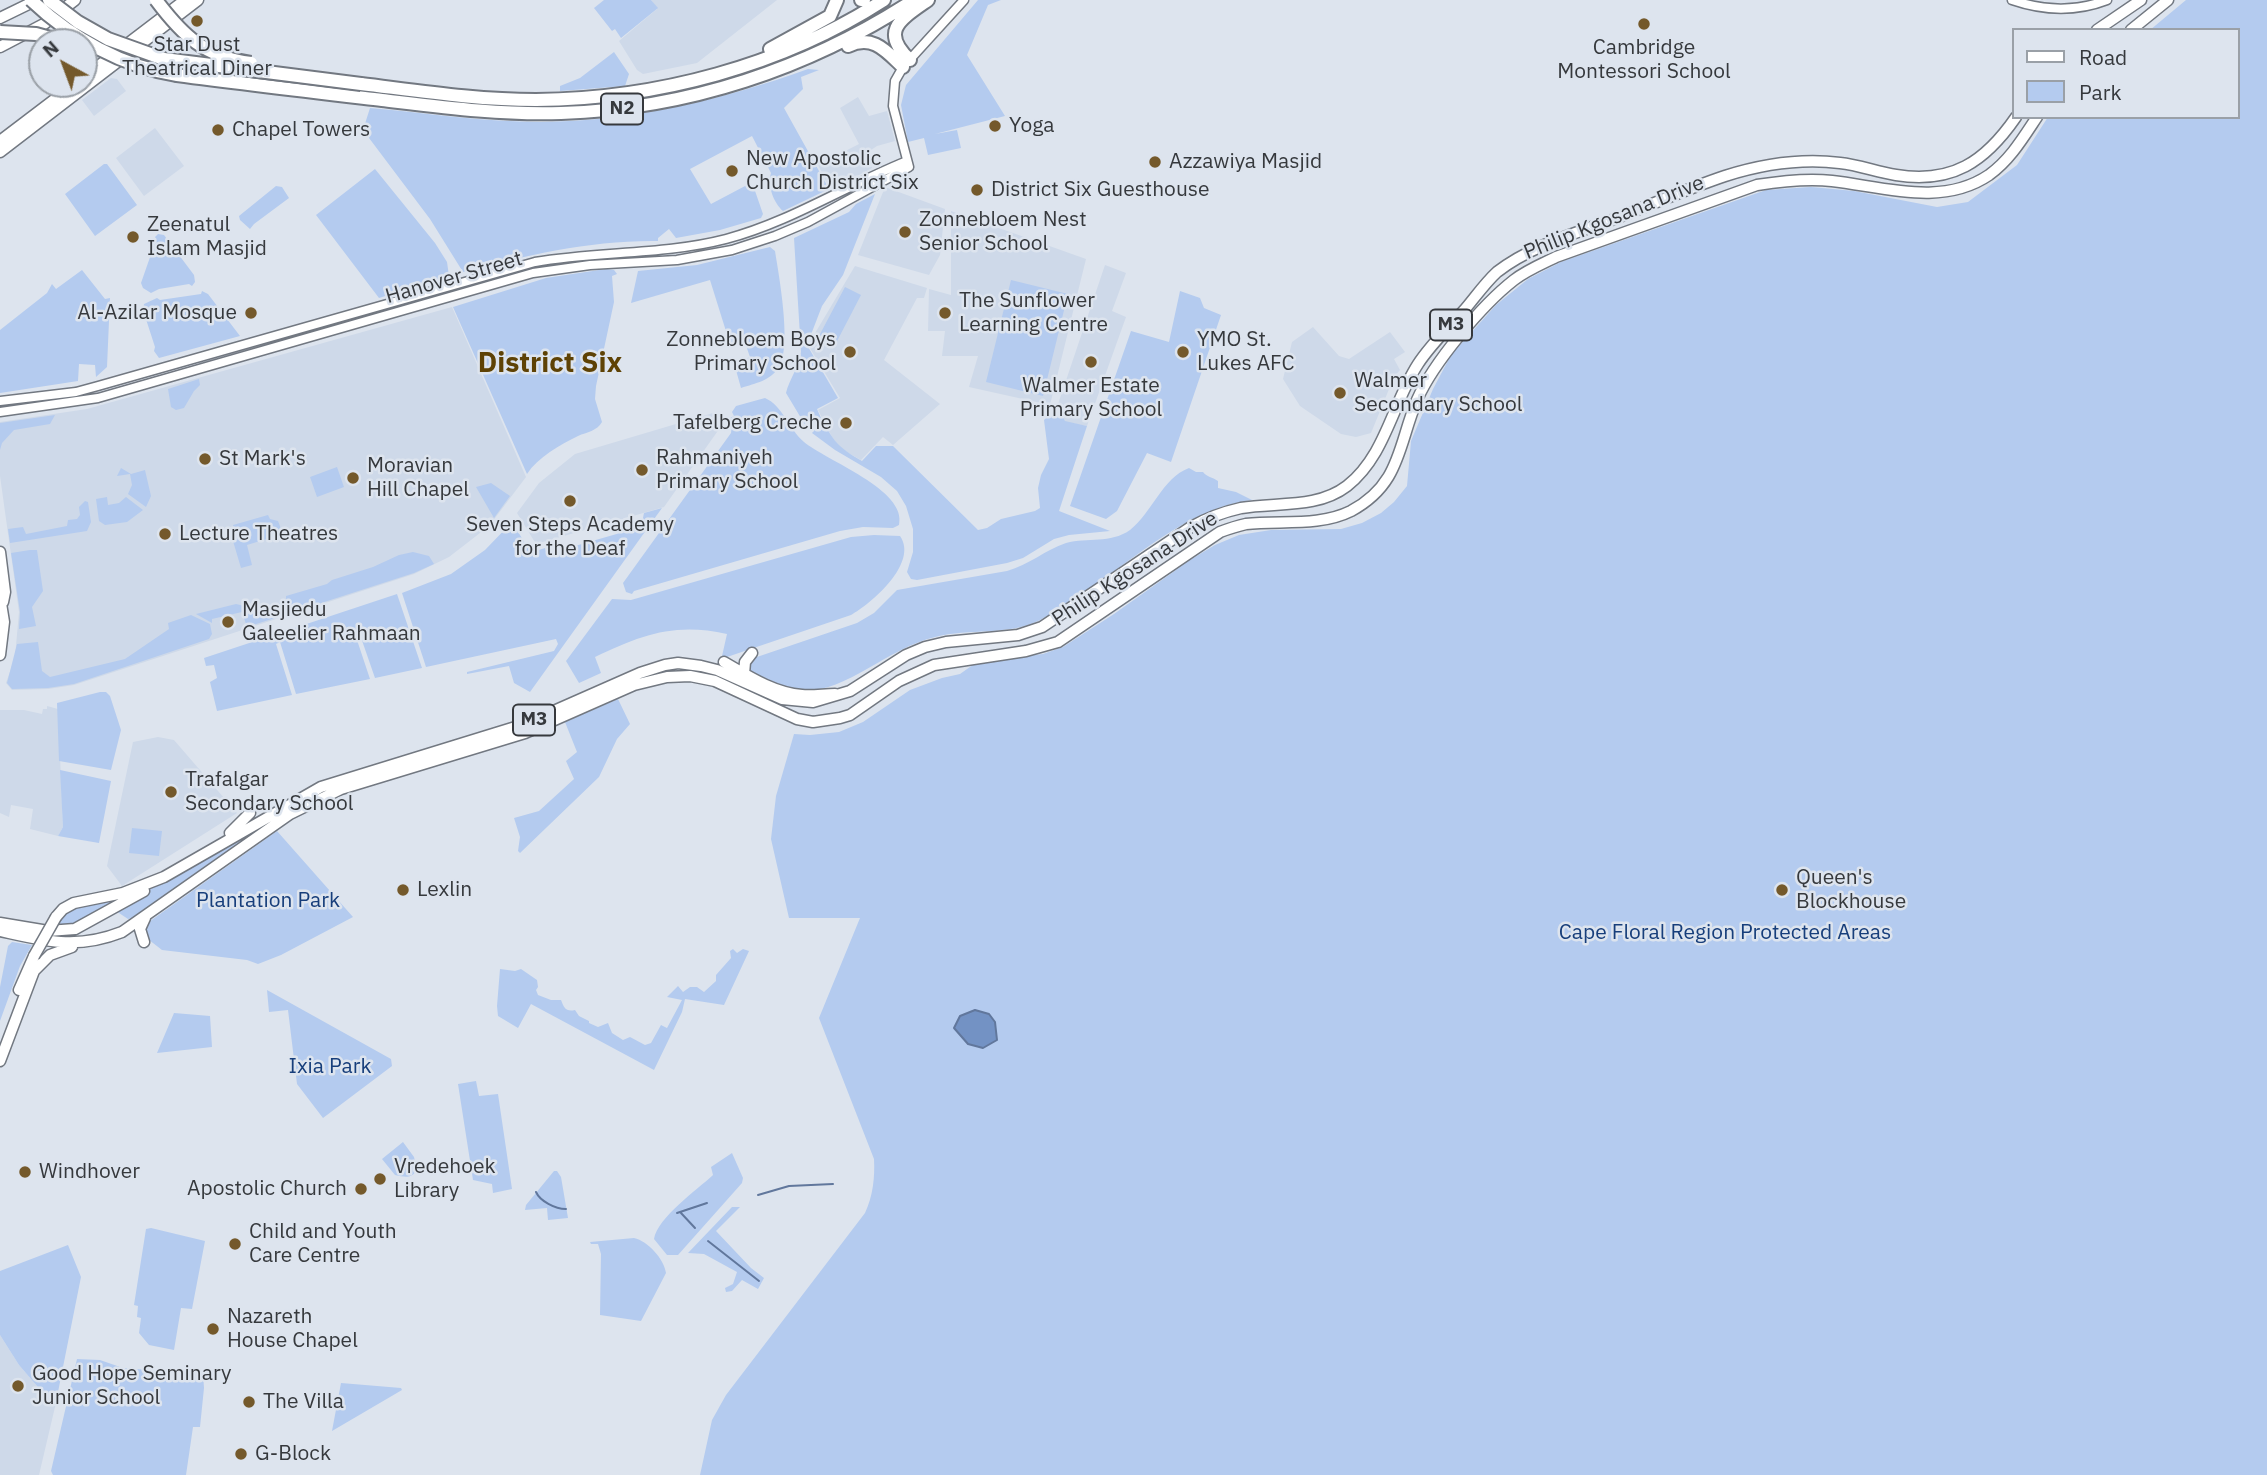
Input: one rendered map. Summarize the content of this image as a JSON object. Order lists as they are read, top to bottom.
{
  "streets": {
    "highway": ["N2"],
    "main road": ["Philip Kgosana Drive", "M3"],
    "street": ["Hanover Street"]
  },
  "crossings": [
    ["Philip Kgosana Drive", "M3"]
  ],
  "districts": ["District Six"],
  "parks": ["Plantation Park", "Cape Floral Region Protected Areas", "Ixia Park"],
  "places": [
    "Star Dust Theatrical Diner",
    "Cambridge Montessori School",
    "Yoga",
    "Chapel Towers",
    "Azzawiya Masjid",
    "New Apostolic Church District Six",
    "District Six Guesthouse",
    "Zonnebloem Nest Senior School",
    "Zeenatul Islam Masjid",
    "Al-Azilar Mosque",
    "The Sunflower Learning Centre",
    "Zonnebloem Boys Primary School",
    "YMO St. Lukes AFC",
    "Walmer Estate Primary School",
    "Walmer Secondary School",
    "Tafelberg Creche",
    "St Mark's",
    "Rahmaniyeh Primary School",
    "Moravian Hill Chapel",
    "Seven Steps Academy for the Deaf",
    "Lecture Theatres",
    "Masjiedu Galeelier Rahmaan",
    "Trafalgar Secondary School",
    "Lexlin",
    "Queen's Blockhouse",
    "Windhover",
    "Vredehoek Library",
    "Apostolic Church",
    "Child and Youth Care Centre",
    "Nazareth House Chapel",
    "Good Hope Seminary Junior School",
    "The Villa",
    "G-Block"
  ],
  "legend": ["Road", "Park"],
  "north": "top left"
}
